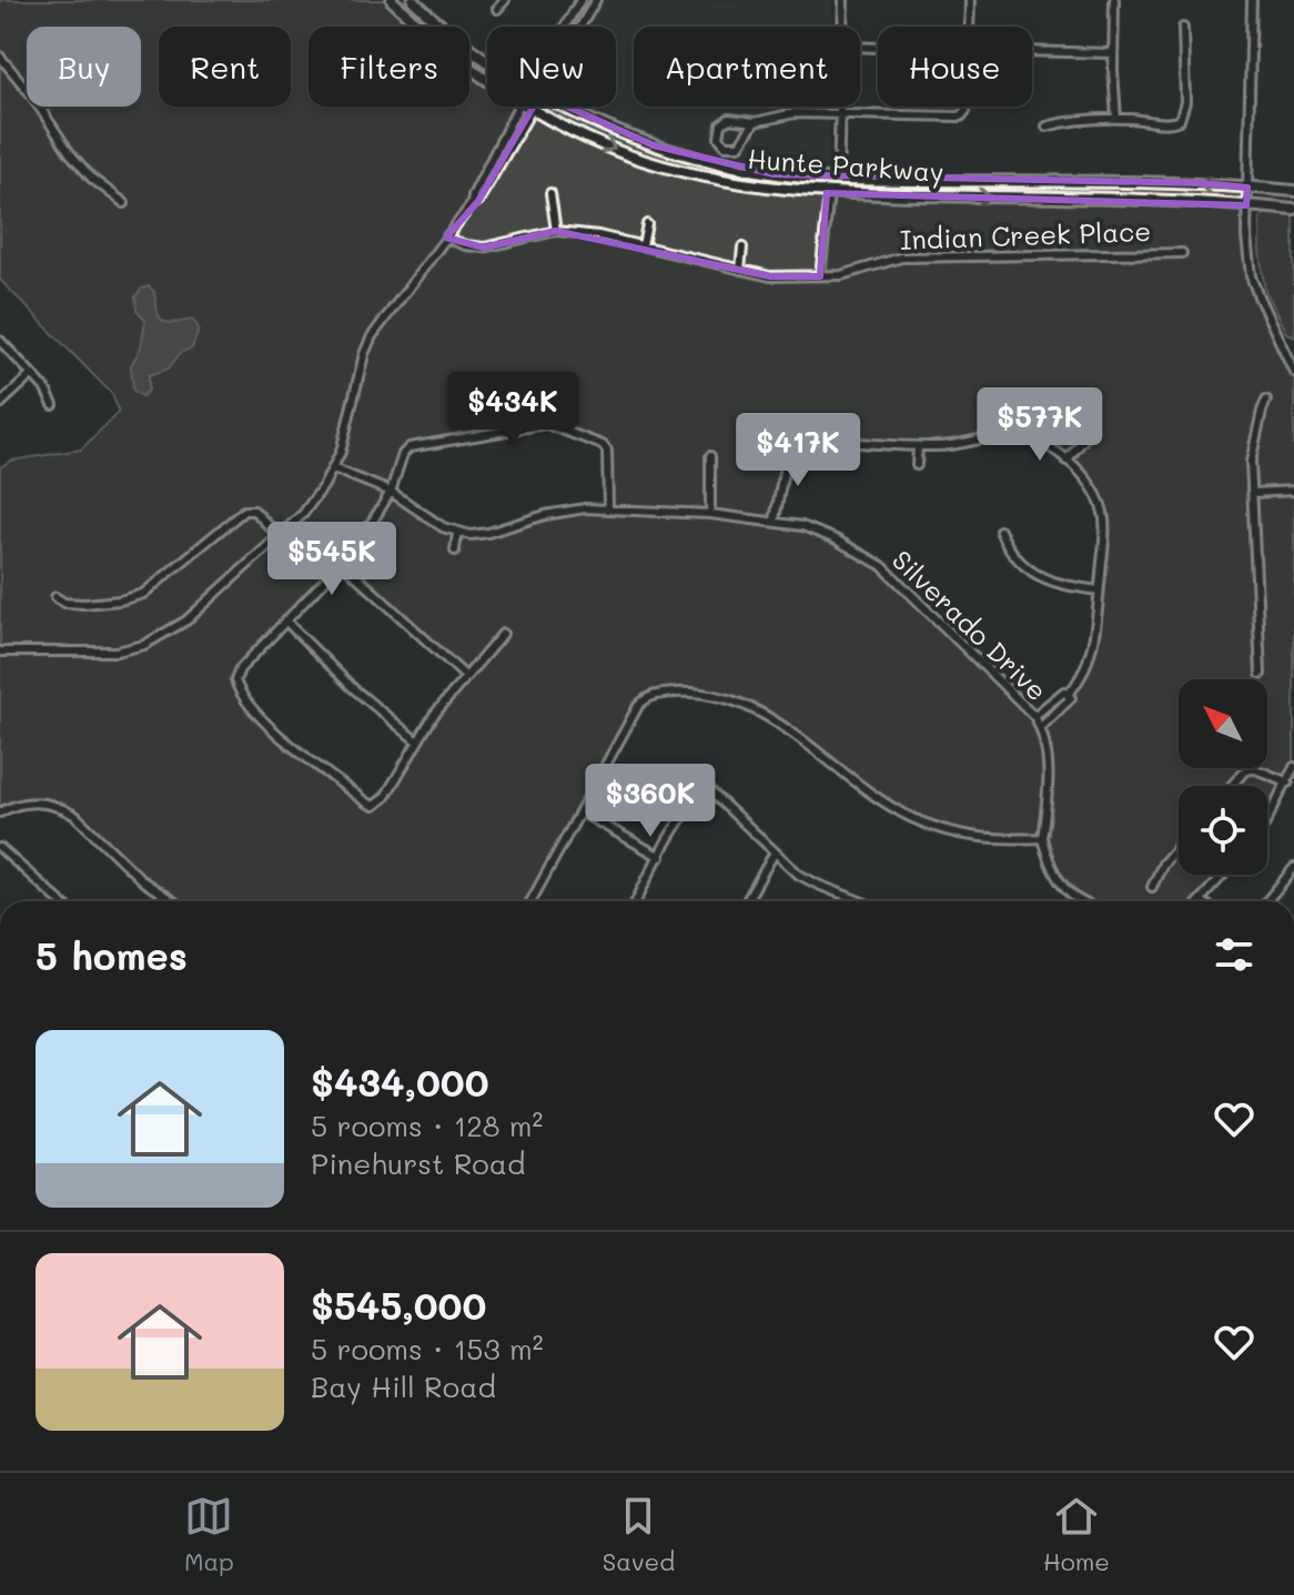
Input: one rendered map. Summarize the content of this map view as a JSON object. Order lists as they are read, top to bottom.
{
  "streets": {
    "main road": ["Hunte Parkway"],
    "street": ["Indian Creek Place", "Silverado Drive"]
  },
  "north": "top left",
  "page": {
    "chip": [
      "Buy",
      "Rent",
      "Filters",
      "New",
      "Apartment",
      "House"
    ],
    "price": [
      "$434K",
      "$577K",
      "$417K",
      "$545K",
      "$360K"
    ],
    "heading": "5 homes",
    "list": [
      {
        "name": "$434,000",
        "note": "5 rooms · 128 m² · Pinehurst Road"
      },
      {
        "name": "$545,000",
        "note": "5 rooms · 153 m² · Bay Hill Road"
      }
    ],
    "tabs": ["Map", "Saved", "Home"]
  }
}
